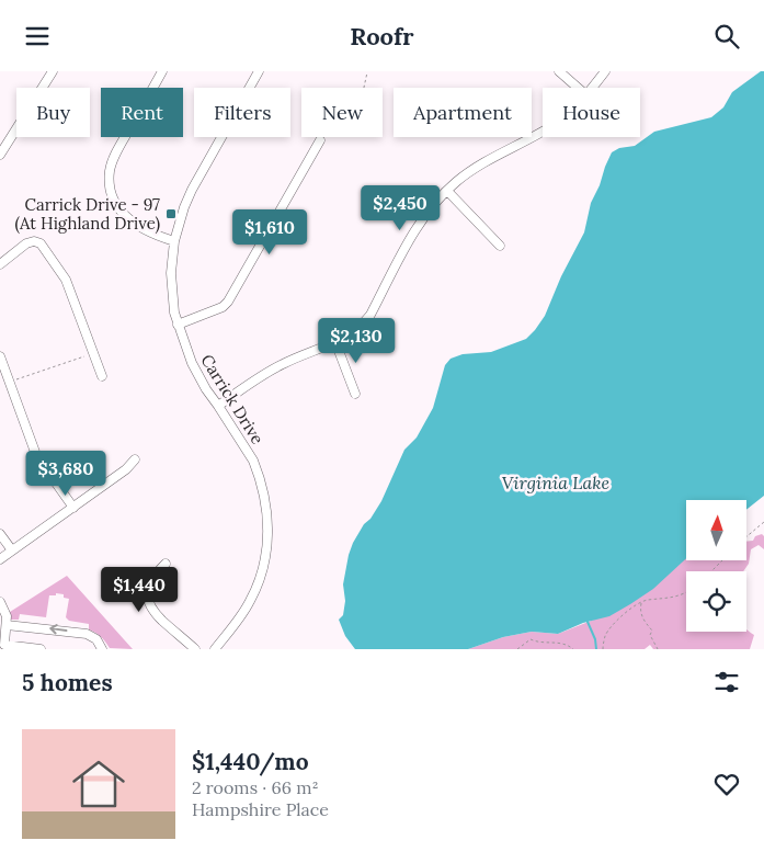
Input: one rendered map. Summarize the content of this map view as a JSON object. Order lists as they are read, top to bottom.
{
  "streets": {
    "street": ["Carrick Drive"]
  },
  "water": ["Virginia Lake"],
  "places": {
    "transit": ["Carrick Drive - 97 (At Highland Drive)"]
  },
  "north": "top",
  "page": {
    "header": "Roofr",
    "chip": [
      "Buy",
      "Rent",
      "Filters",
      "New",
      "Apartment",
      "House"
    ],
    "price": [
      "$2,450",
      "$1,610",
      "$2,130",
      "$3,680",
      "$1,440"
    ],
    "heading": "5 homes",
    "list": [
      {
        "name": "$1,440/mo",
        "note": "2 rooms · 66 m² · Hampshire Place"
      }
    ]
  }
}
